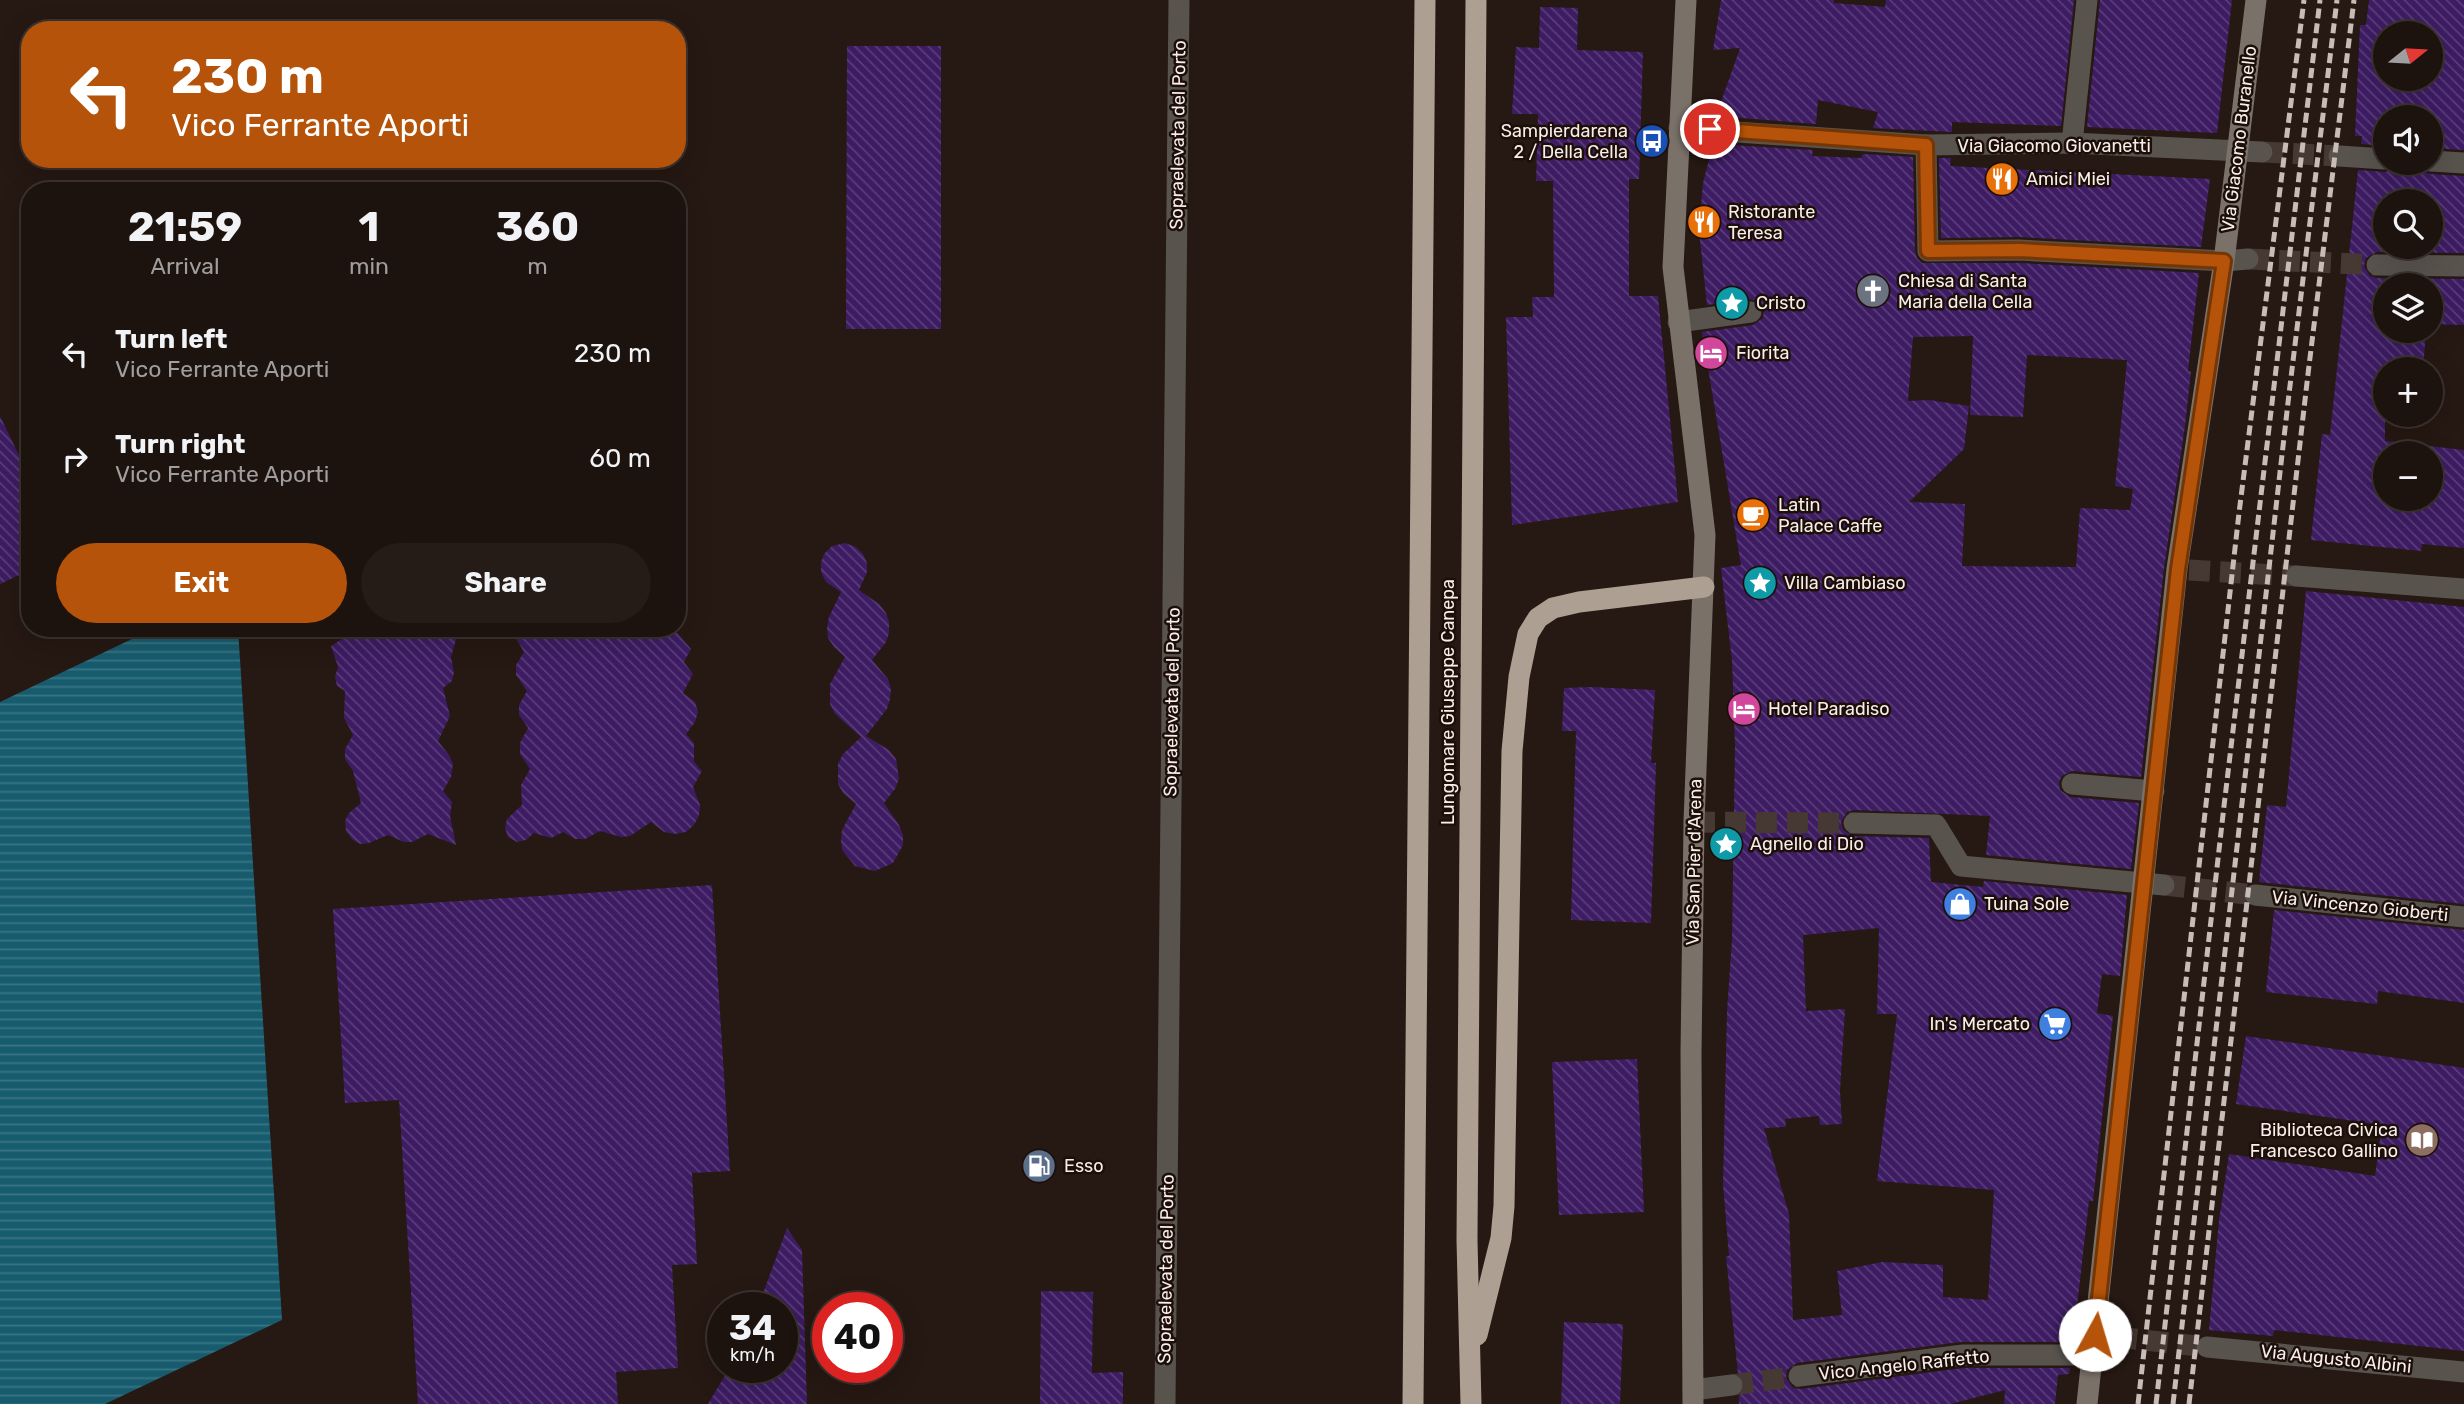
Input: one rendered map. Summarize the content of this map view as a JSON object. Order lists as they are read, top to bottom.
{
  "streets": {
    "highway": ["Lungomare Giuseppe Canepa"],
    "street": [
      "Sopraelevata del Porto",
      "Via Giacomo Buranello",
      "Via Giacomo Giovanetti",
      "Via San Pier d'Arena",
      "Via Vincenzo Gioberti",
      "Via Augusto Albini",
      "Vico Angelo Raffetto"
    ]
  },
  "crossings": [
    ["Via Giacomo Buranello", "Via Giacomo Giovanetti"],
    ["Via Giacomo Buranello", "Vico Angelo Raffetto"],
    ["Via Giacomo Giovanetti", "Via San Pier d'Arena"]
  ],
  "places": {
    "bus stop": ["Sampierdarena 2 / Della Cella"],
    "restaurant": ["Amici Miei", "Ristorante Teresa"],
    "church": ["Chiesa di Santa Maria della Cella"],
    "place": ["Cristo", "Villa Cambiaso", "Agnello di Dio"],
    "hotel": ["Fiorita", "Hotel Paradiso"],
    "cafe": ["Latin Palace Caffe"],
    "shop": ["Tuina Sole"],
    "supermarket": ["In's Mercato"],
    "library": ["Biblioteca Civica Francesco Gallino"],
    "fuel station": ["Esso"]
  },
  "north": "right",
  "page": {
    "map_buttons": ["+", "−"],
    "turn": ["230 m", "Vico Ferrante Aporti"],
    "eta": [
      "21:59",
      "Arrival",
      "1",
      "min",
      "360",
      "m"
    ],
    "list": [
      {
        "name": "Turn left",
        "note": "Vico Ferrante Aporti",
        "value": "230 m"
      },
      {
        "name": "Turn right",
        "note": "Vico Ferrante Aporti",
        "value": "60 m"
      }
    ],
    "buttons": ["Exit", "Share"],
    "speed": "34 km/h",
    "limit": "40"
  }
}
